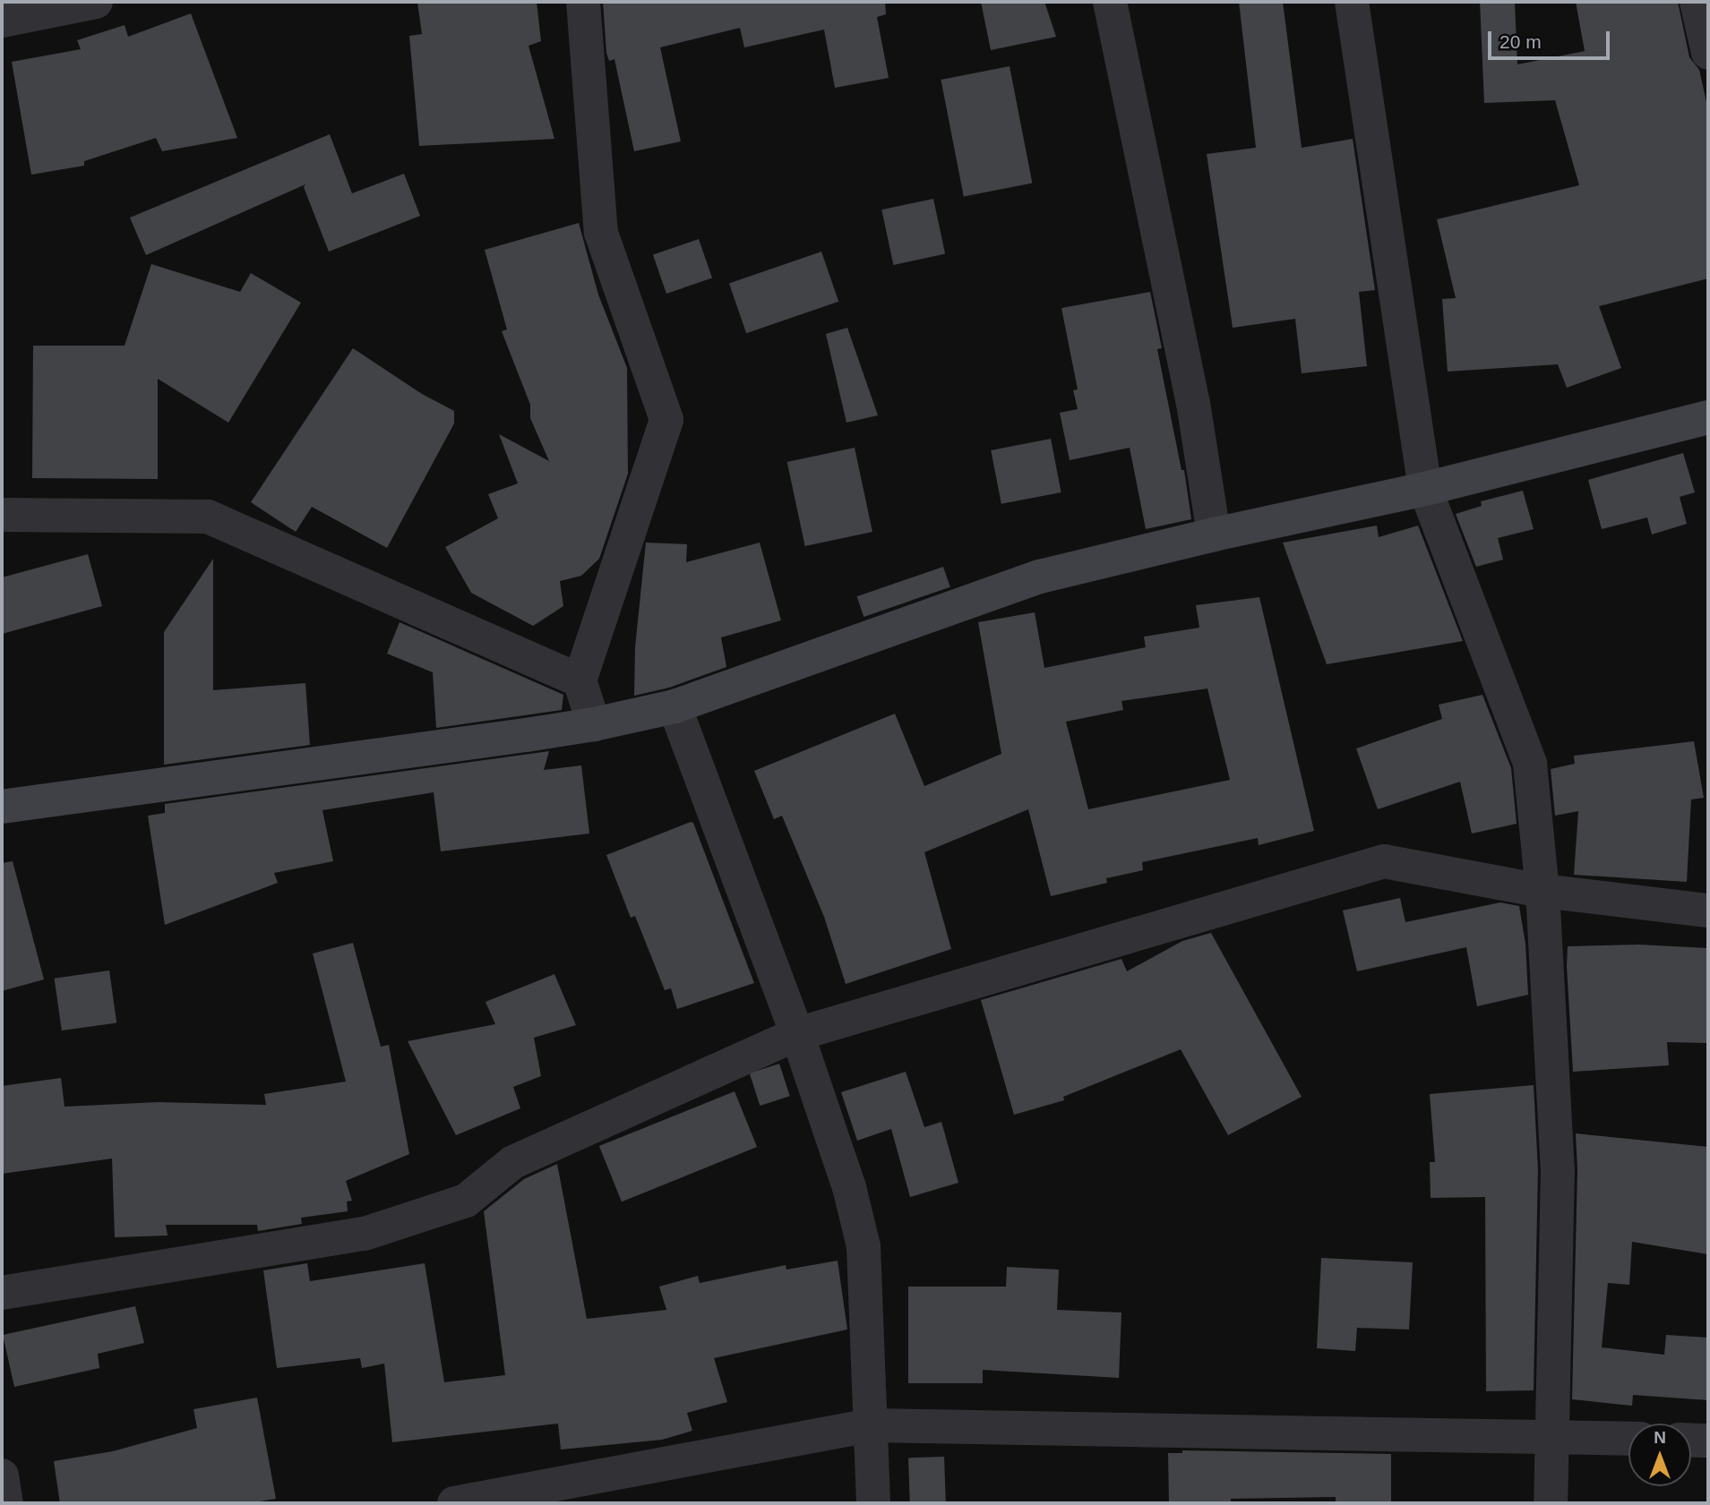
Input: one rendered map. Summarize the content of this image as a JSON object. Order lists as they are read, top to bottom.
{
  "scale_bar": "20 m",
  "north": "top"
}
